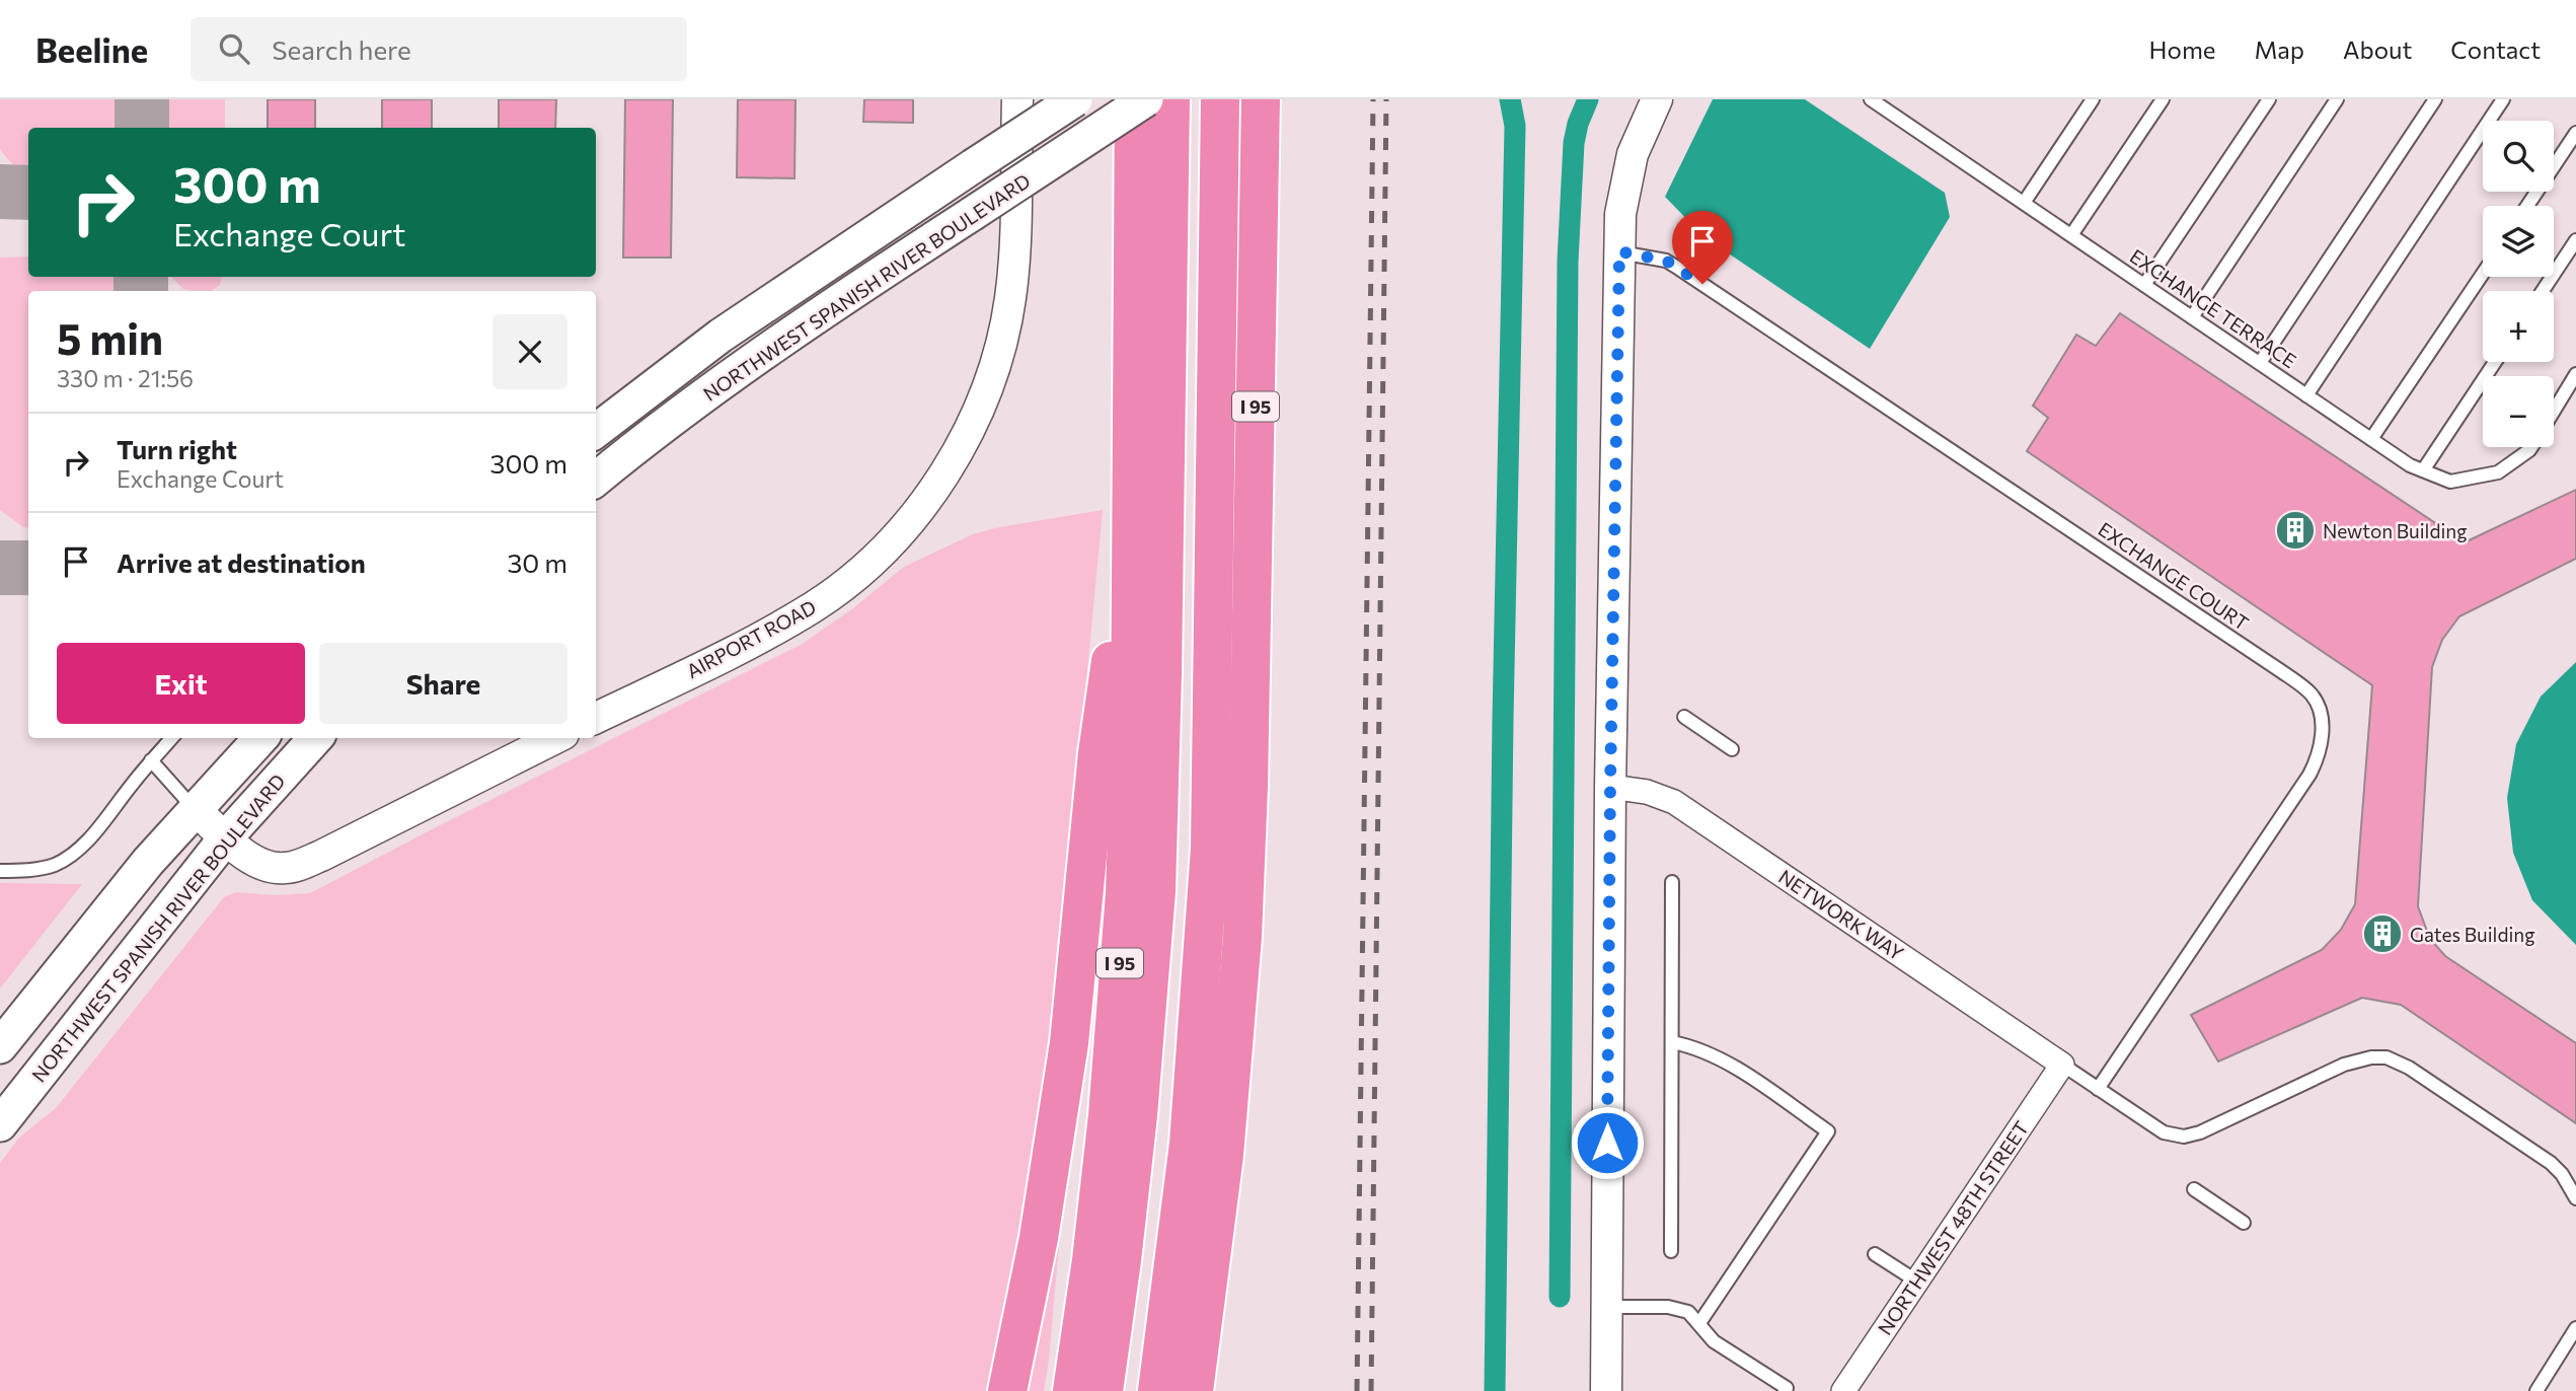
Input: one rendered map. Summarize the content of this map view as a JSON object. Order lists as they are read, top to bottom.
{
  "streets": {
    "highway": ["I 95"],
    "main road": ["NORTHWEST SPANISH RIVER BOULEVARD"],
    "street": ["AIRPORT ROAD", "NETWORK WAY", "NORTHWEST 48TH STREET"],
    "lane": ["EXCHANGE TERRACE", "EXCHANGE COURT"]
  },
  "crossings": [
    ["NETWORK WAY", "NORTHWEST 48TH STREET"]
  ],
  "places": {
    "building": ["Newton Building", "Gates Building"]
  },
  "page": {
    "header": "Beeline",
    "search": "Search here",
    "nav": [
      "Home",
      "Map",
      "About",
      "Contact"
    ],
    "map_buttons": ["+", "−"],
    "turn": ["300 m", "Exchange Court"],
    "heading": ["5 min", "330 m · 21:56"],
    "list": [
      {
        "name": "Turn right",
        "note": "Exchange Court",
        "value": "300 m"
      },
      {
        "name": "Arrive at destination",
        "value": "30 m"
      }
    ],
    "buttons": ["Exit", "Share"]
  }
}
